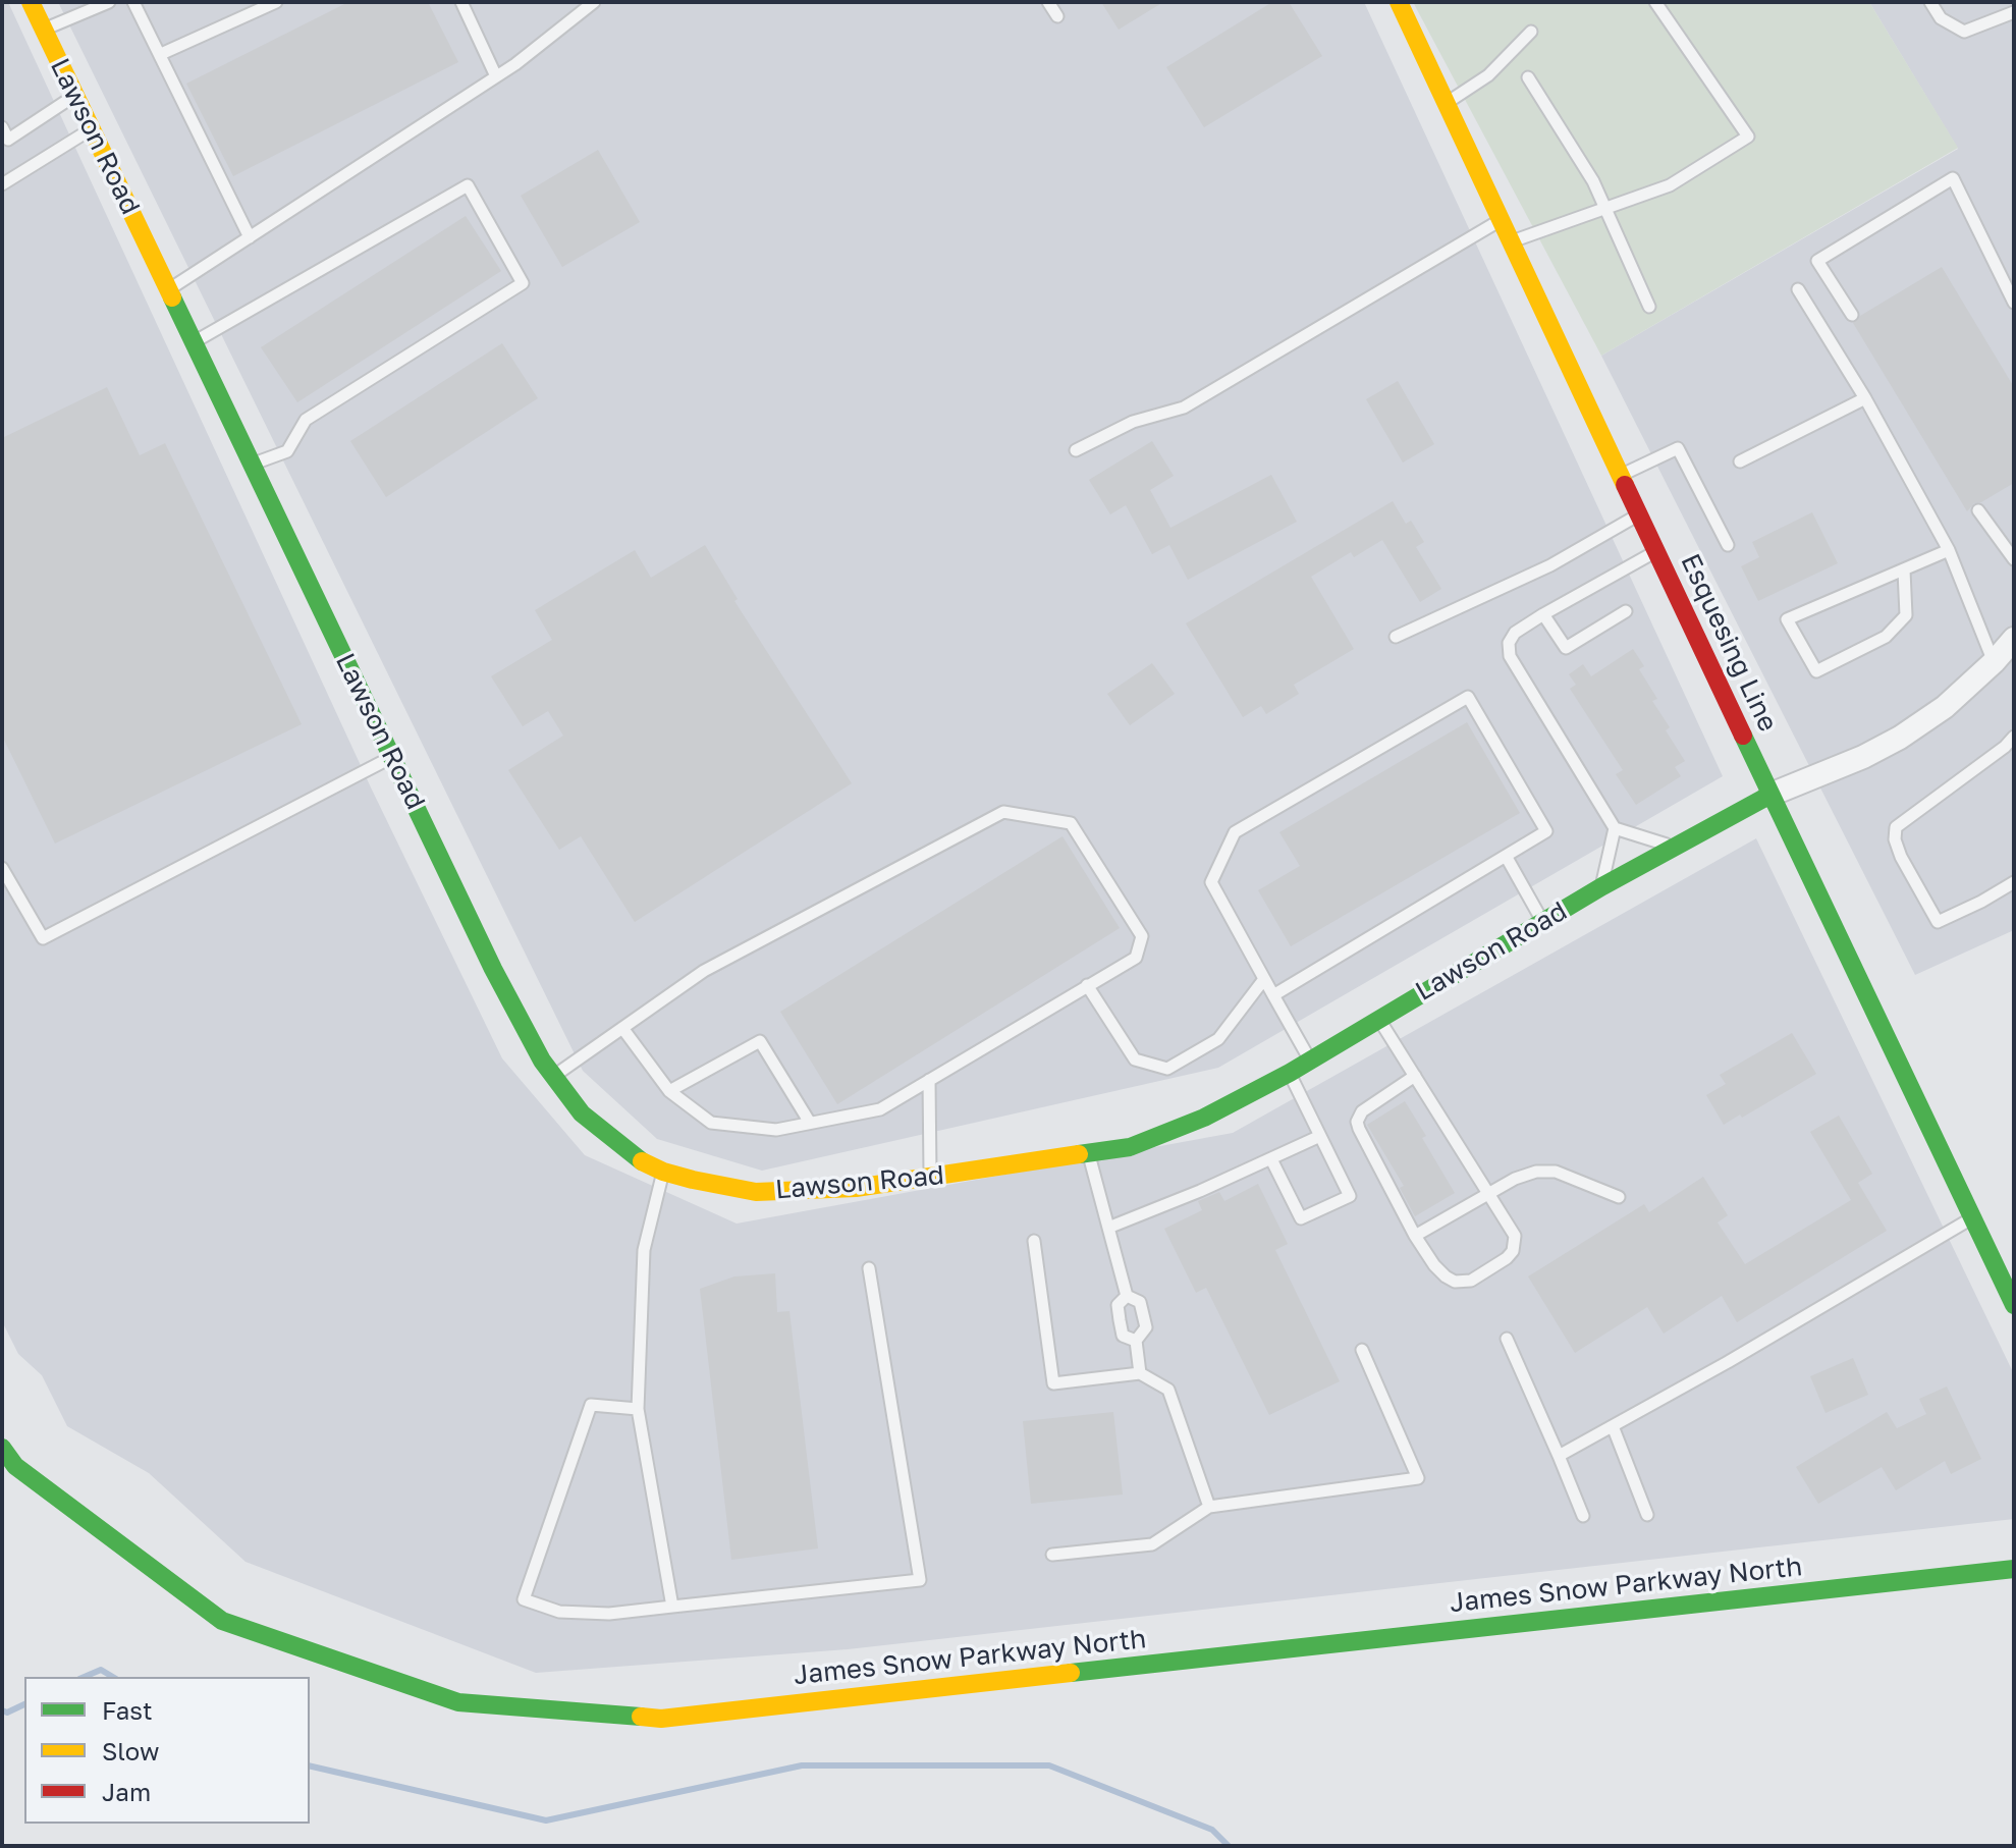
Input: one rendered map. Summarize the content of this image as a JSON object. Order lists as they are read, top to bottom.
{
  "streets": {
    "street": ["Lawson Road", "Esquesing Line", "James Snow Parkway North"]
  },
  "crossings": [
    ["Lawson Road", "Esquesing Line"]
  ],
  "legend": ["Fast", "Slow", "Jam"]
}
